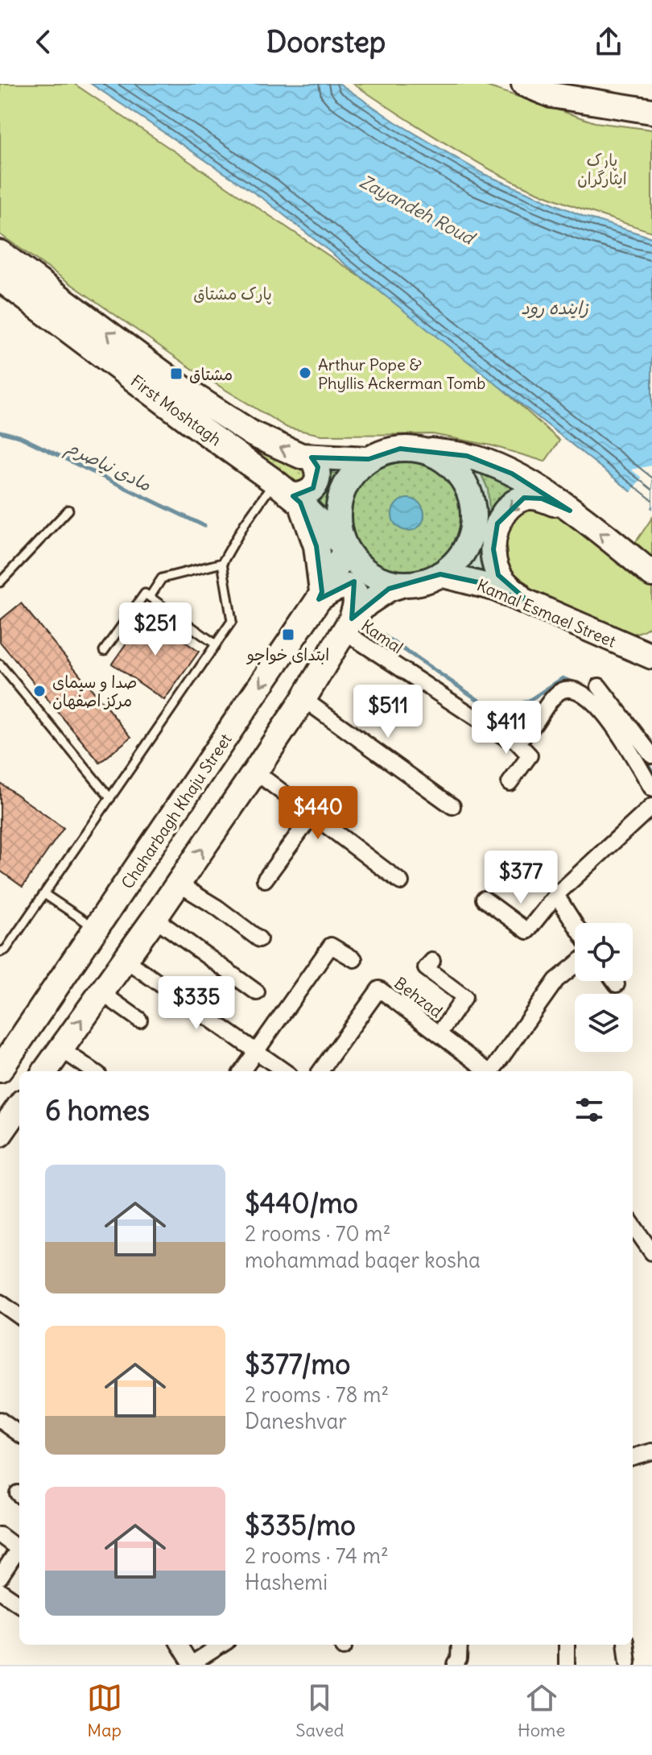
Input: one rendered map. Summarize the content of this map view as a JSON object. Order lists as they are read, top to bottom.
{
  "streets": {
    "main road": ["First Moshtagh", "Kamal Esmael Street", "Chaharbagh Khaju Street"],
    "street": ["Kamal", "Behzad"]
  },
  "crossings": [
    ["First Moshtagh", "Kamal Esmael Street"],
    ["First Moshtagh", "Chaharbagh Khaju Street"],
    ["Kamal Esmael Street", "Chaharbagh Khaju Street"]
  ],
  "water": ["Zayandeh Roud", "زاینده رود", "مادی نیاصرم"],
  "parks": ["پارک ایثارگران", "پارک مشتاق"],
  "places": {
    "other": ["Arthur Pope & Phyllis Ackerman Tomb", "صدا و سیمای مرکز اصفهان"],
    "transit": ["مشتاق", "ابتدای خواجو"]
  },
  "page": {
    "header": "Doorstep",
    "price": [
      "$251",
      "$511",
      "$411",
      "$440",
      "$377",
      "$335"
    ],
    "heading": "6 homes",
    "list": [
      {
        "name": "$440/mo",
        "note": "2 rooms · 70 m² · mohammad baqer kosha"
      },
      {
        "name": "$377/mo",
        "note": "2 rooms · 78 m² · Daneshvar"
      },
      {
        "name": "$335/mo",
        "note": "2 rooms · 74 m² · Hashemi"
      }
    ],
    "tabs": ["Map", "Saved", "Home"]
  }
}
